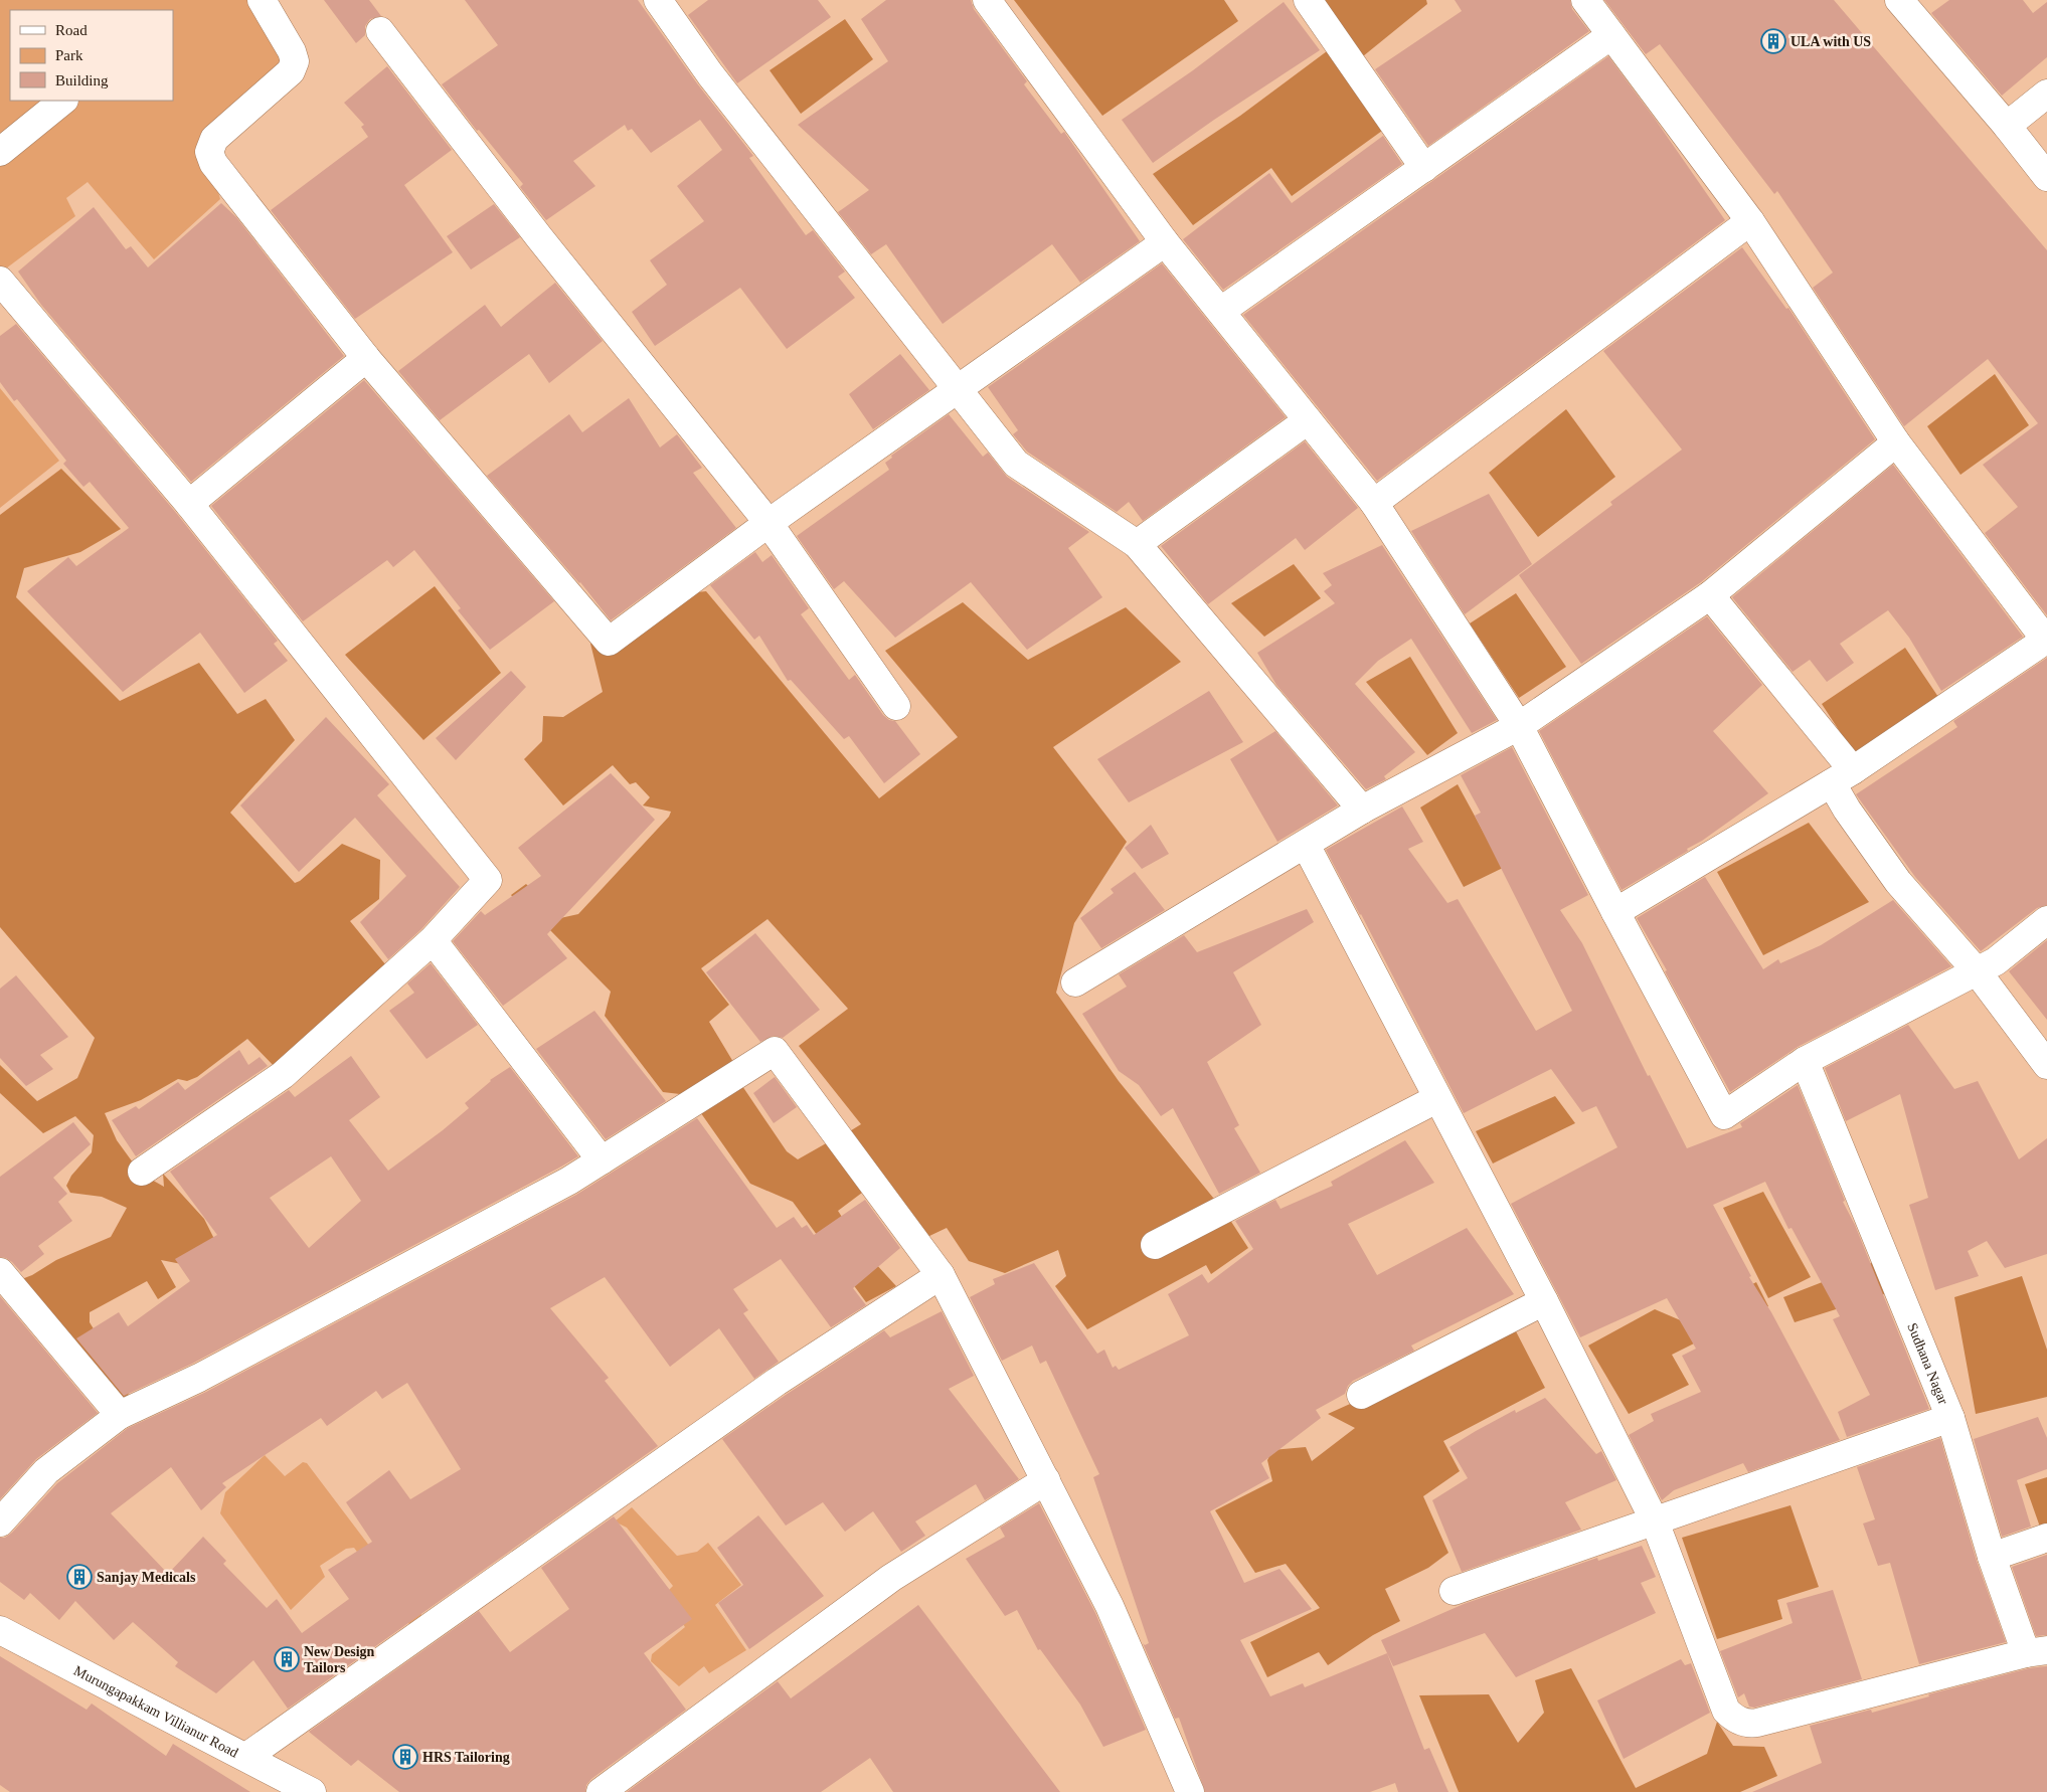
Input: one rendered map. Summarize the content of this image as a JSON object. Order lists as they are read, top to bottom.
{
  "streets": {
    "street": ["Sudhana Nagar", "Murungapakkam Villianur Road"]
  },
  "places": {
    "building": [
      "ULA with US",
      "Sanjay Medicals",
      "New Design Tailors",
      "HRS Tailoring"
    ]
  },
  "legend": ["Road", "Park", "Building"]
}
